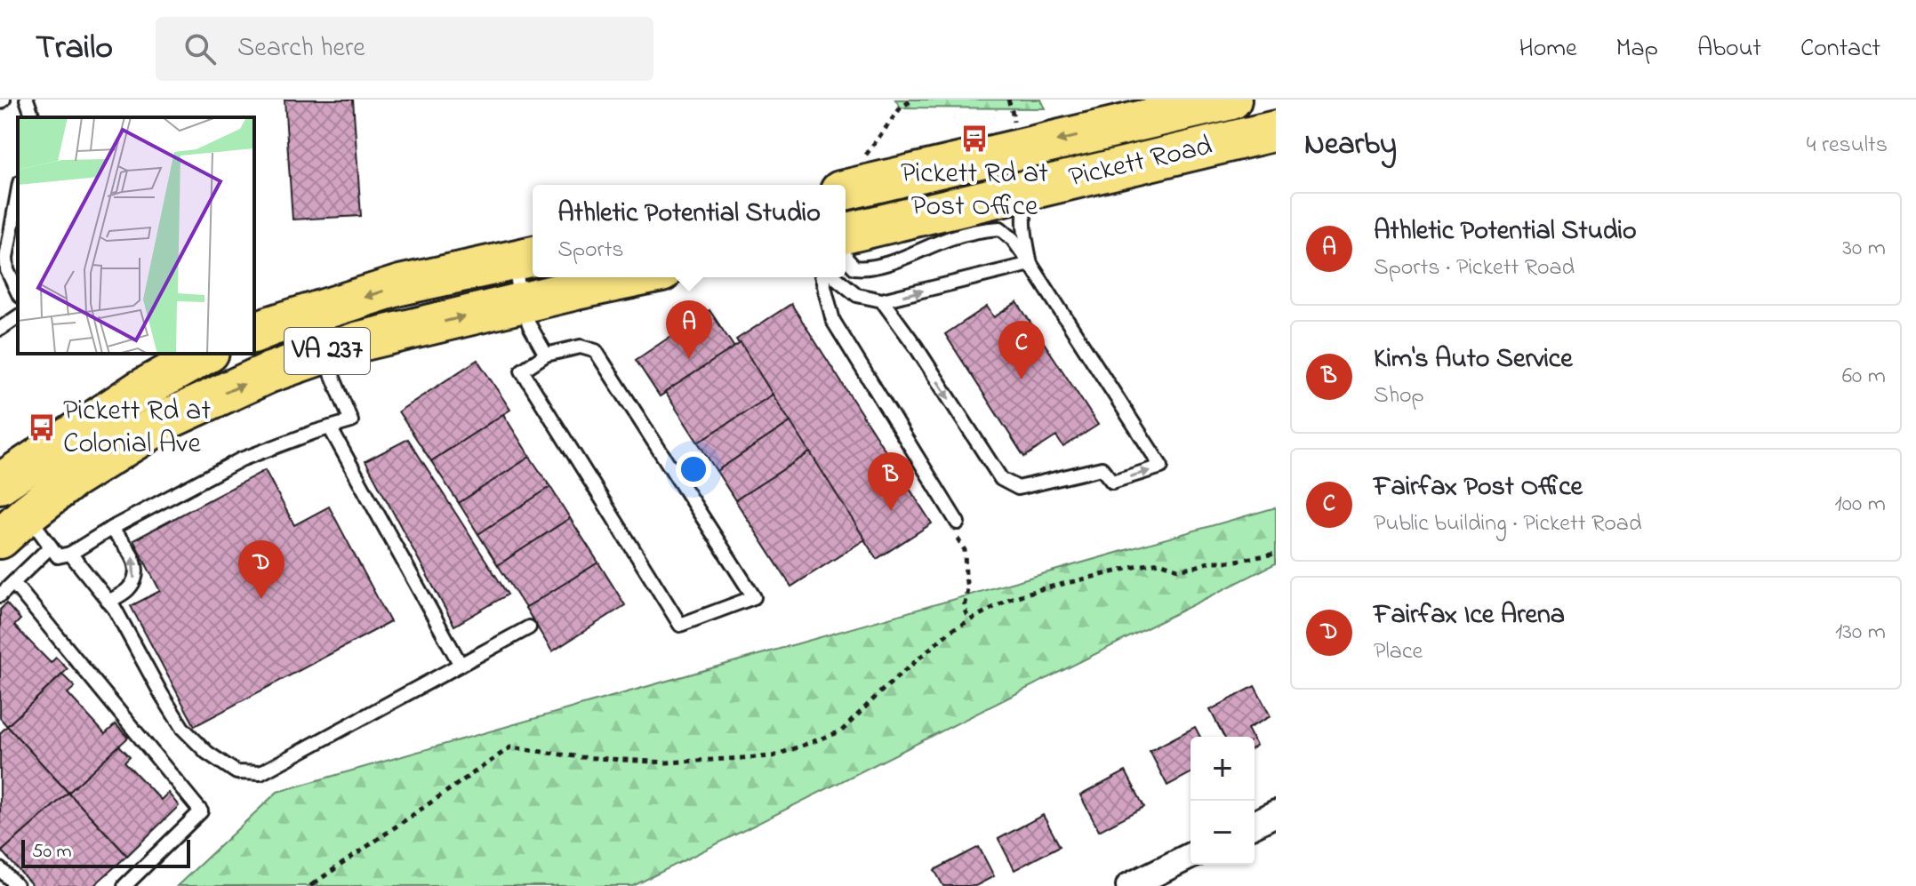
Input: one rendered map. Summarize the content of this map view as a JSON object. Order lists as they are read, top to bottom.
{
  "streets": {
    "main road": ["Pickett Road", "VA 237"]
  },
  "places": {
    "bus stop": ["Pickett Rd at Post Office", "Pickett Rd at Colonial Ave"]
  },
  "scale_bar": "50 m",
  "page": {
    "header": "Trailo",
    "search": "Search here",
    "nav": [
      "Home",
      "Map",
      "About",
      "Contact"
    ],
    "heading": ["Nearby", "4 results"],
    "popup": ["Athletic Potential Studio", "Sports"],
    "list": [
      {
        "mark": "A",
        "name": "Athletic Potential Studio",
        "note": "Sports · Pickett Road",
        "value": "30 m"
      },
      {
        "mark": "B",
        "name": "Kim's Auto Service",
        "note": "Shop",
        "value": "60 m"
      },
      {
        "mark": "C",
        "name": "Fairfax Post Office",
        "note": "Public building · Pickett Road",
        "value": "100 m"
      },
      {
        "mark": "D",
        "name": "Fairfax Ice Arena",
        "note": "Place",
        "value": "130 m"
      }
    ],
    "pins": [
      "A",
      "C",
      "B",
      "D"
    ],
    "map_buttons": ["+", "−"],
    "scale": "50 m"
  }
}
